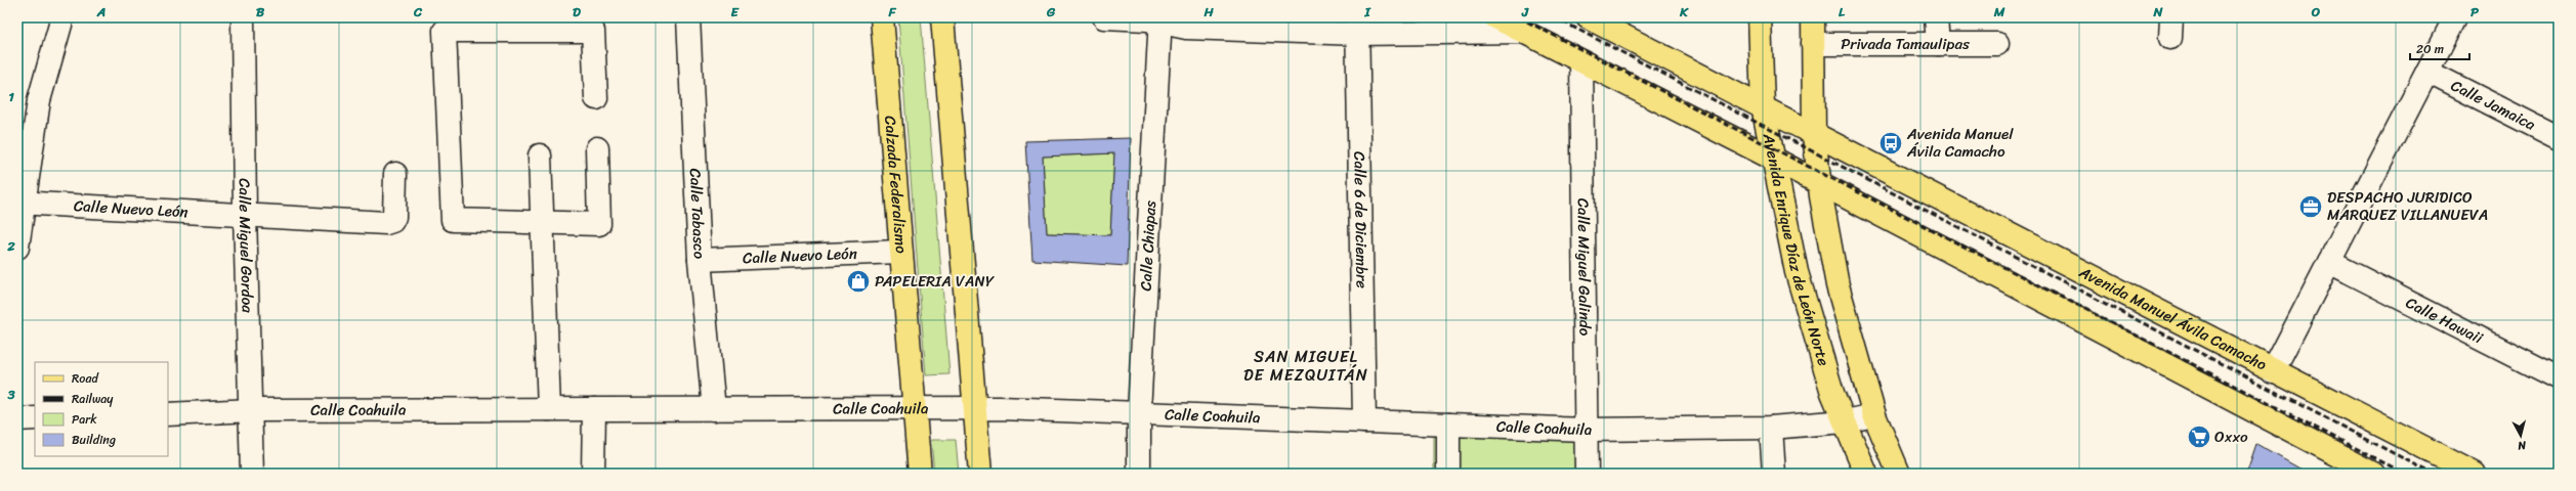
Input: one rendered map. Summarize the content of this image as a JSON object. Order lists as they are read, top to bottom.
{
  "streets": {
    "main road": ["Calzada Federalismo", "Avenida Enrique Díaz de León Norte", "Avenida Manuel Ávila Camacho"],
    "street": [
      "Privada Tamaulipas",
      "Calle Jamaica",
      "Calle Nuevo León",
      "Calle Tabasco",
      "Calle 6 de Diciembre",
      "Calle Miguel Gordoa",
      "Calle Chiapas",
      "Calle Miguel Galindo",
      "Calle Hawaii",
      "Calle Coahuila"
    ]
  },
  "crossings": [
    ["Privada Tamaulipas", "Avenida Enrique Díaz de León Norte"],
    ["Calzada Federalismo", "Calle Nuevo León"],
    ["Calzada Federalismo", "Calle Coahuila"],
    ["Calle Nuevo León", "Calle Tabasco"],
    ["Calle Nuevo León", "Calle Miguel Gordoa"],
    ["Calle Tabasco", "Calle Coahuila"],
    ["Calle 6 de Diciembre", "Calle Coahuila"],
    ["Calle Miguel Gordoa", "Calle Coahuila"],
    ["Calle Chiapas", "Calle Coahuila"],
    ["Avenida Enrique Díaz de León Norte", "Avenida Manuel Ávila Camacho"],
    ["Avenida Enrique Díaz de León Norte", "Calle Coahuila"],
    ["Calle Miguel Galindo", "Calle Coahuila"]
  ],
  "districts": ["SAN MIGUEL DE MEZQUITÁN"],
  "places": {
    "bus stop": ["Avenida Manuel Ávila Camacho"],
    "office": ["DESPACHO JURIDICO MARQUEZ VILLANUEVA"],
    "shop": ["PAPELERIA VANY"],
    "supermarket": ["Oxxo"]
  },
  "legend": [
    "Road",
    "Railway",
    "Park",
    "Building"
  ],
  "scale_bar": "20 m",
  "north": "bottom",
  "grid": {
    "columns": [
      "A",
      "B",
      "C",
      "D",
      "E",
      "F",
      "G",
      "H",
      "I",
      "J",
      "K",
      "L",
      "M",
      "N",
      "O",
      "P"
    ],
    "rows": ["1", "2", "3"]
  }
}
